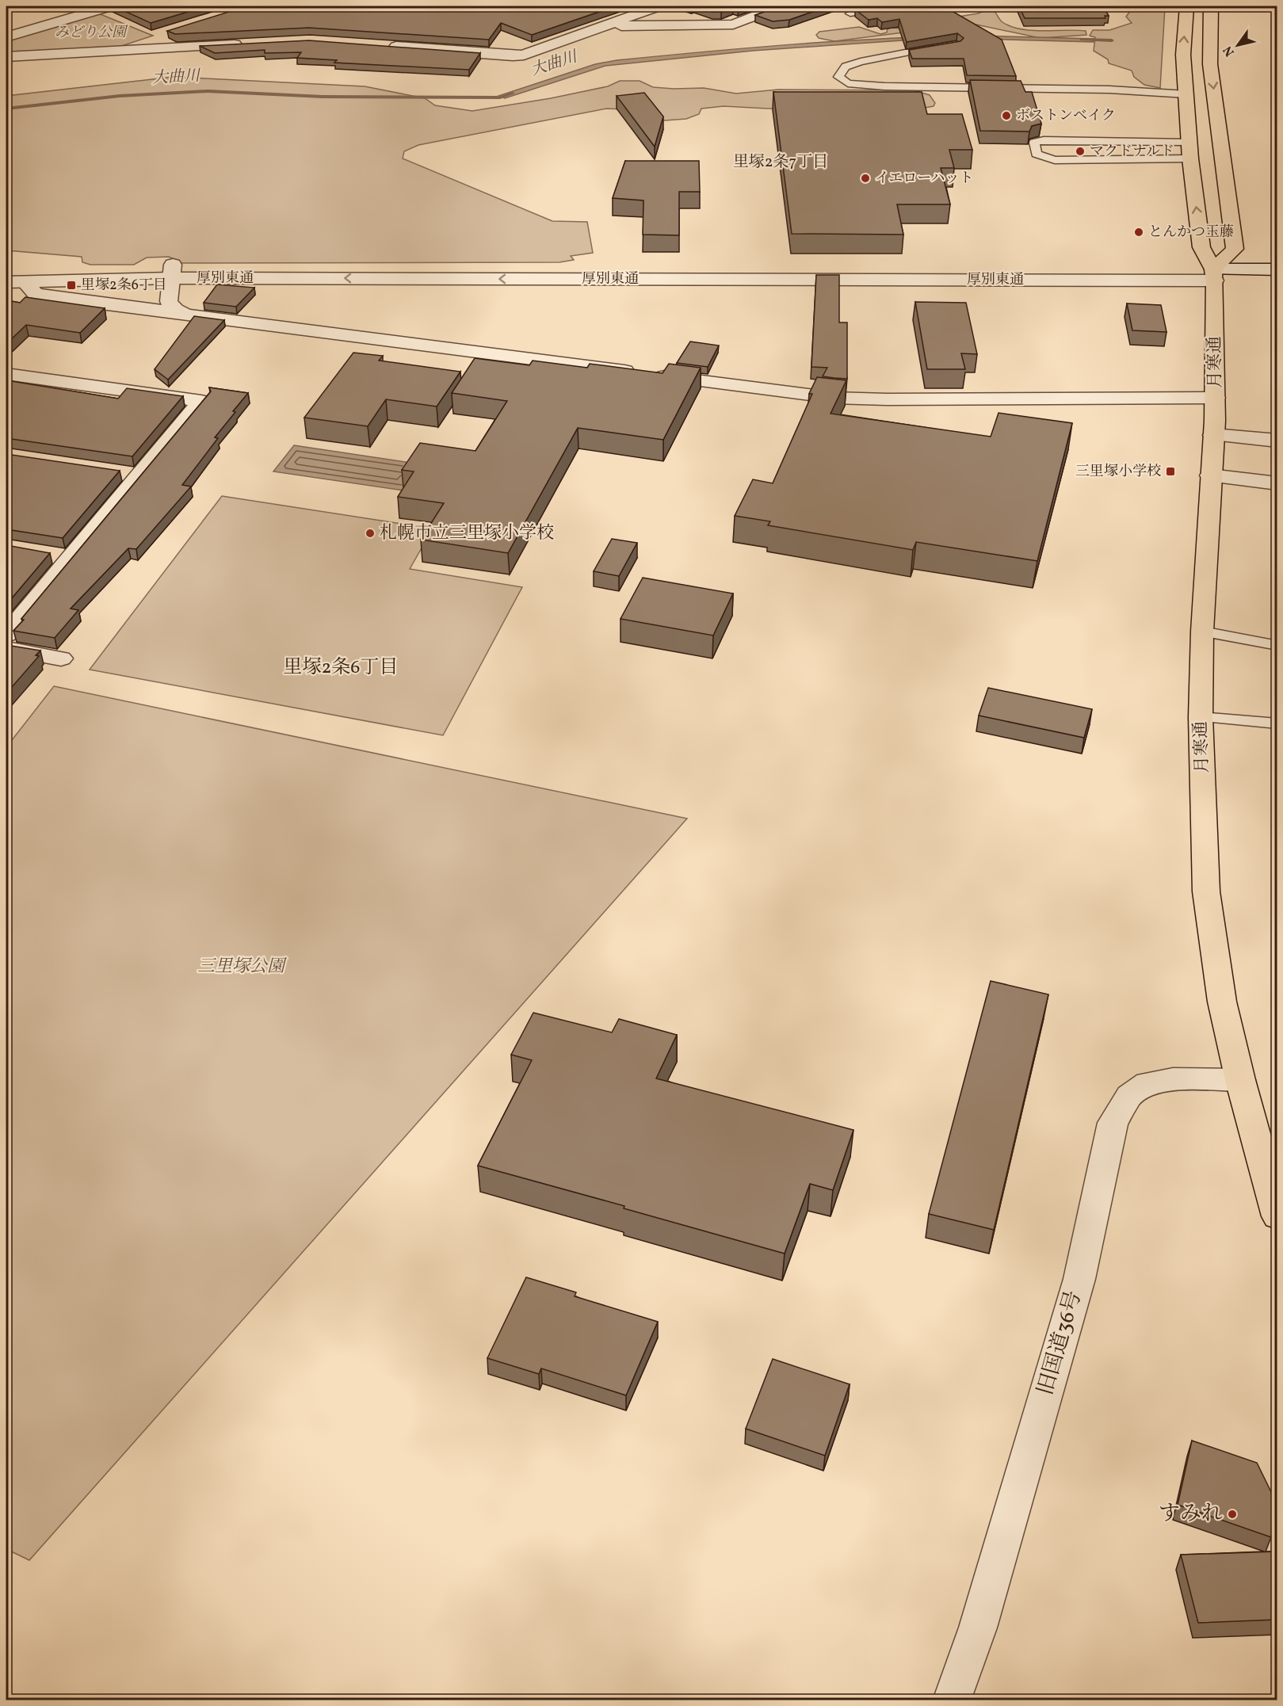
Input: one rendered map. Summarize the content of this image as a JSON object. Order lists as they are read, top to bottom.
{
  "streets": {
    "highway": ["月寒通"],
    "street": ["厚別東通", "旧国道36号"]
  },
  "crossings": [
    ["厚別東通", "月寒通"],
    ["月寒通", "旧国道36号"]
  ],
  "districts": ["里塚2条7丁目", "里塚2条6丁目"],
  "water": ["大曲川"],
  "parks": ["みどり公園", "三里塚公園"],
  "places": {
    "other": [
      "ボストンベイク",
      "マクドナルド",
      "イエローハット",
      "とんかつ玉藤",
      "札幌市立三里塚小学校",
      "すみれ"
    ],
    "transit": ["里塚2条6丁目", "三里塚小学校"]
  },
  "north": "bottom left"
}
